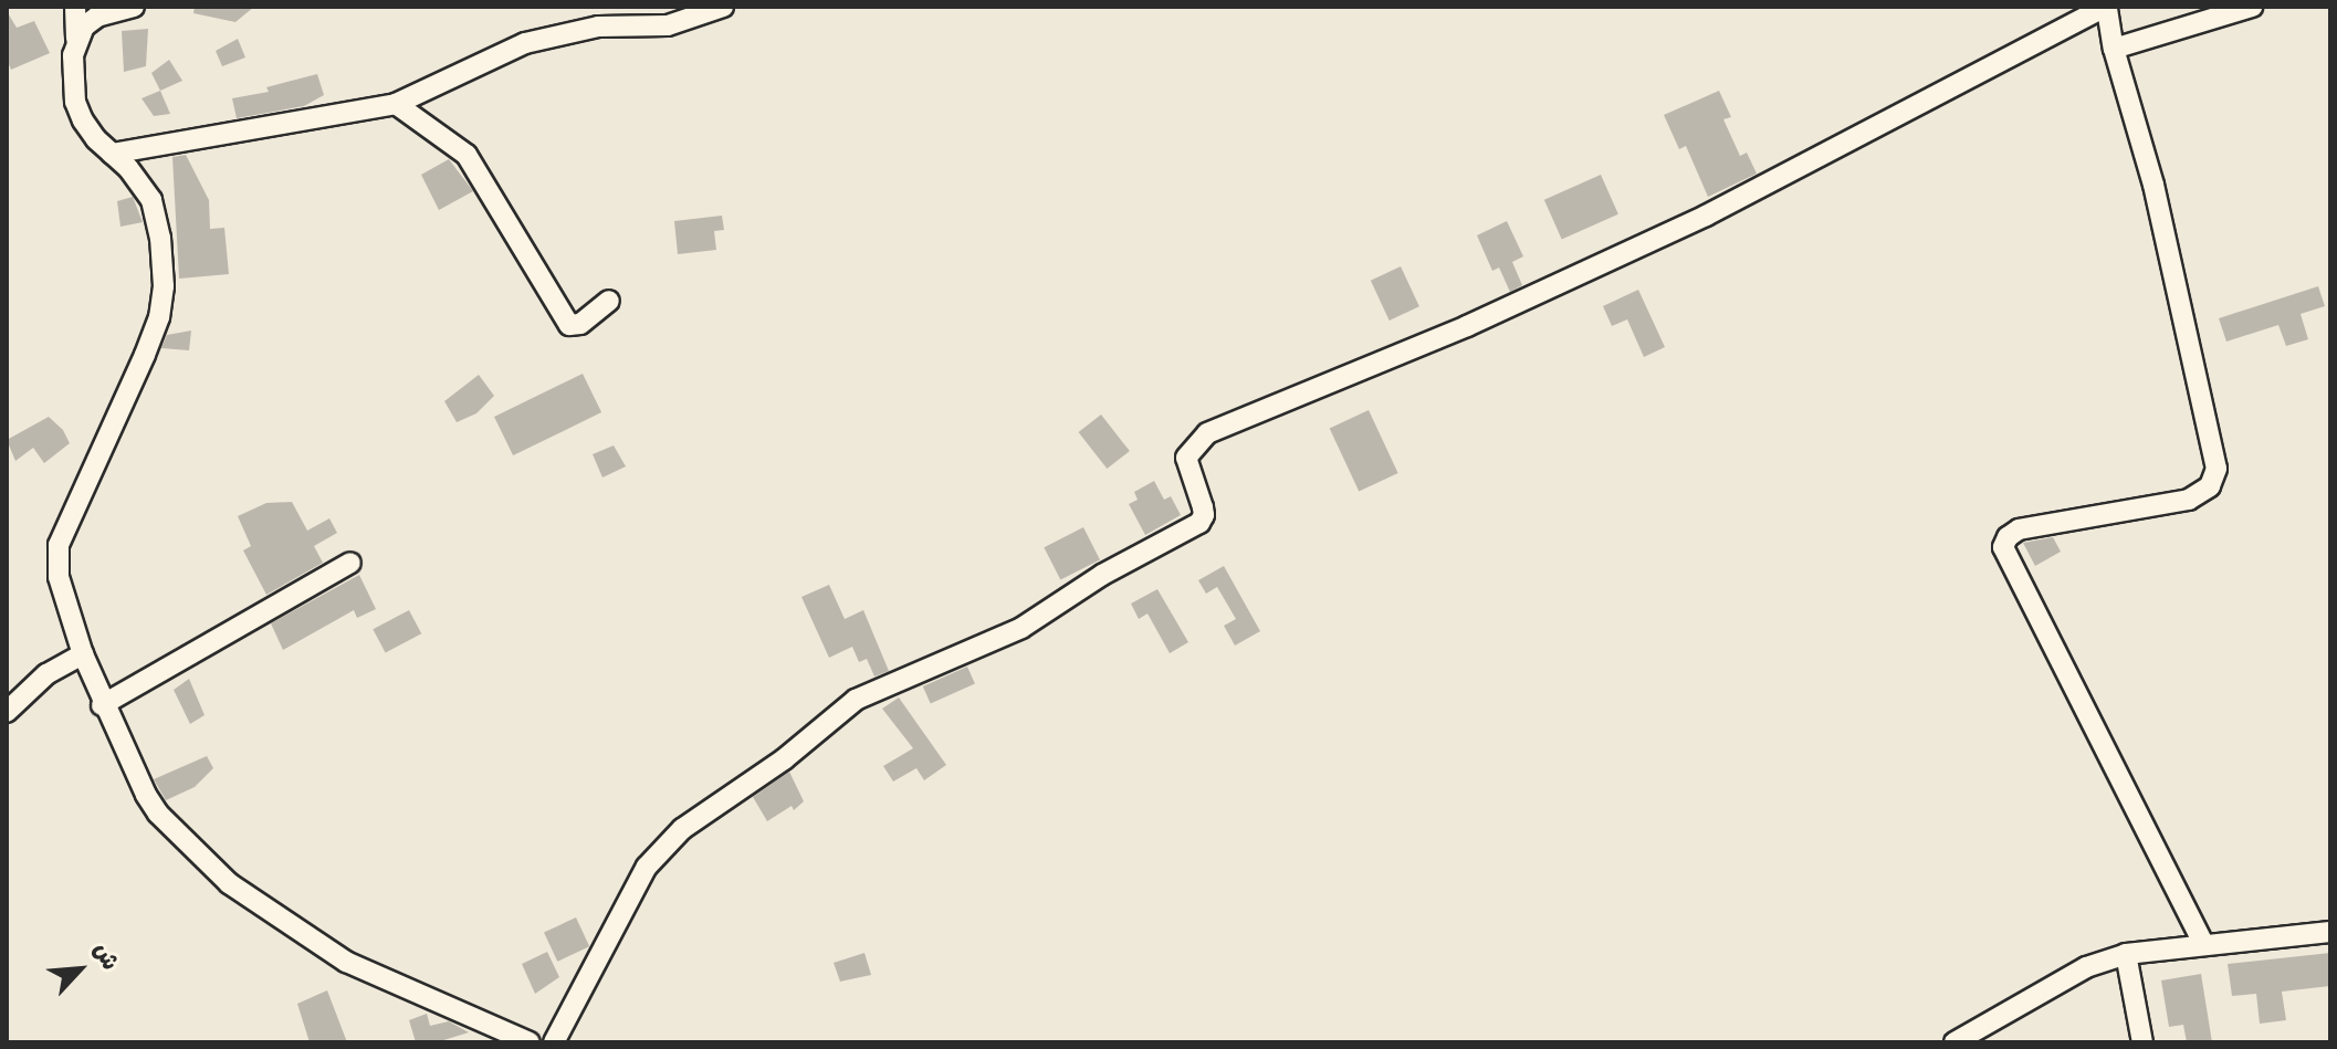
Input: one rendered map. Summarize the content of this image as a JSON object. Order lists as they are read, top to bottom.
{
  "north": "top right"
}
